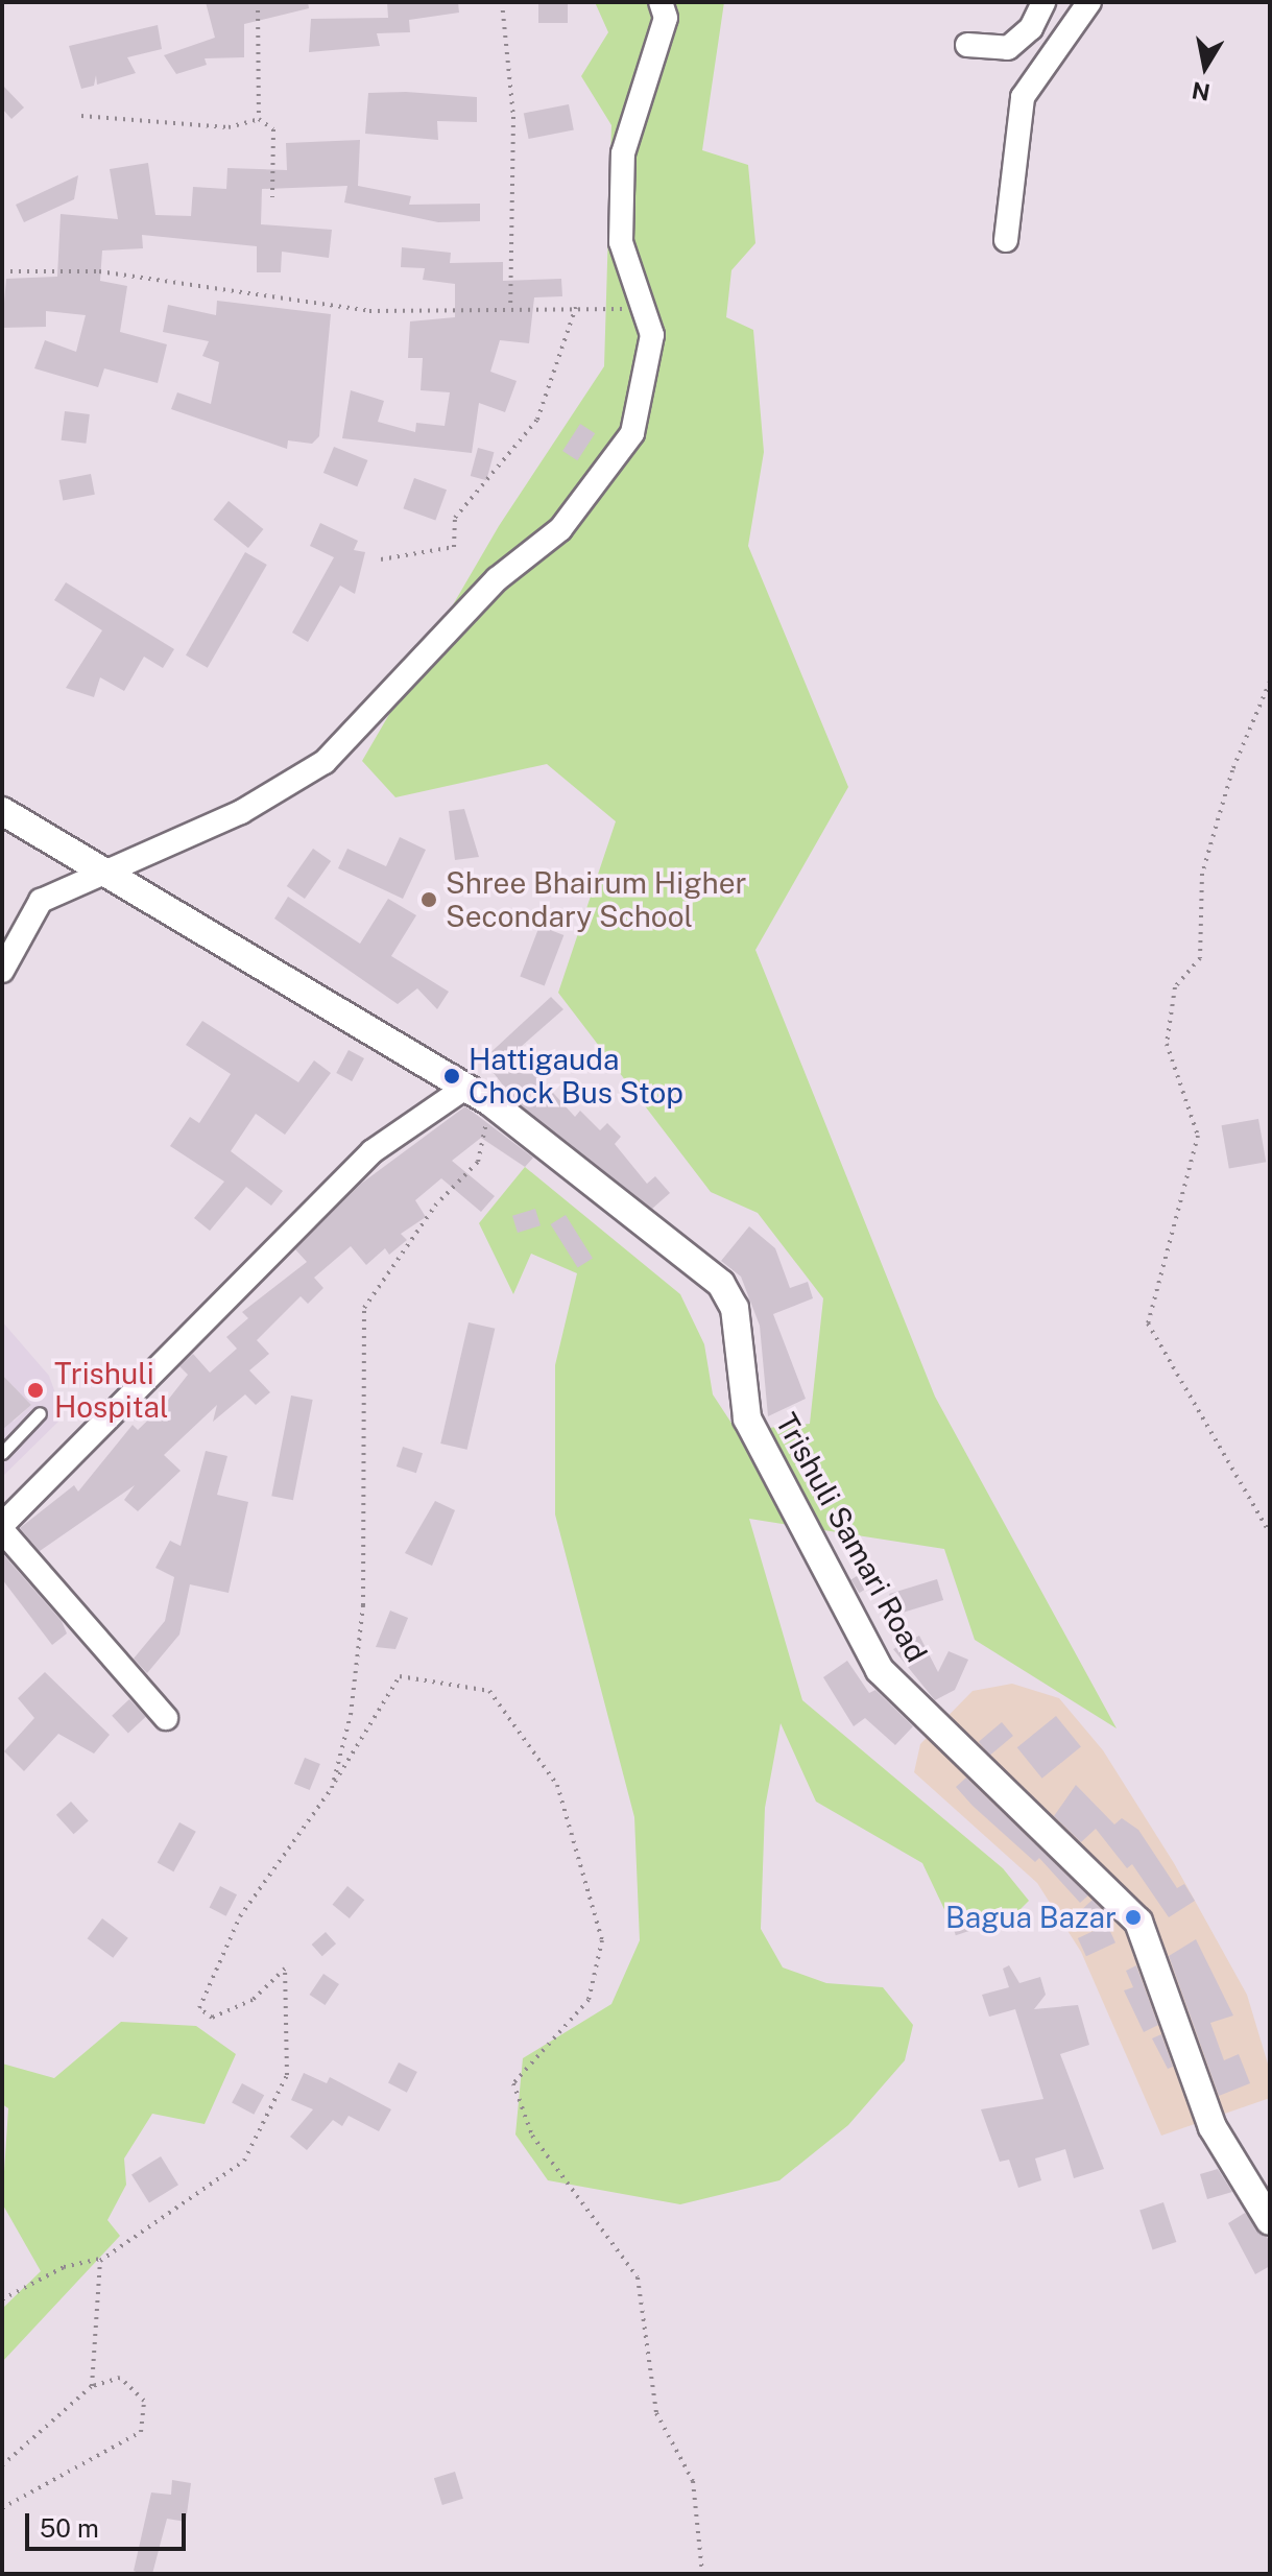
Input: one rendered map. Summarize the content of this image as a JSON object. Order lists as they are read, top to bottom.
{
  "streets": {
    "street": ["Trishuli Samari Road"]
  },
  "places": [
    "Shree Bhairum Higher Secondary School",
    "Hattigauda Chock Bus Stop",
    "Trishuli Hospital",
    "Bagua Bazar"
  ],
  "scale_bar": "50 m",
  "north": "bottom"
}
